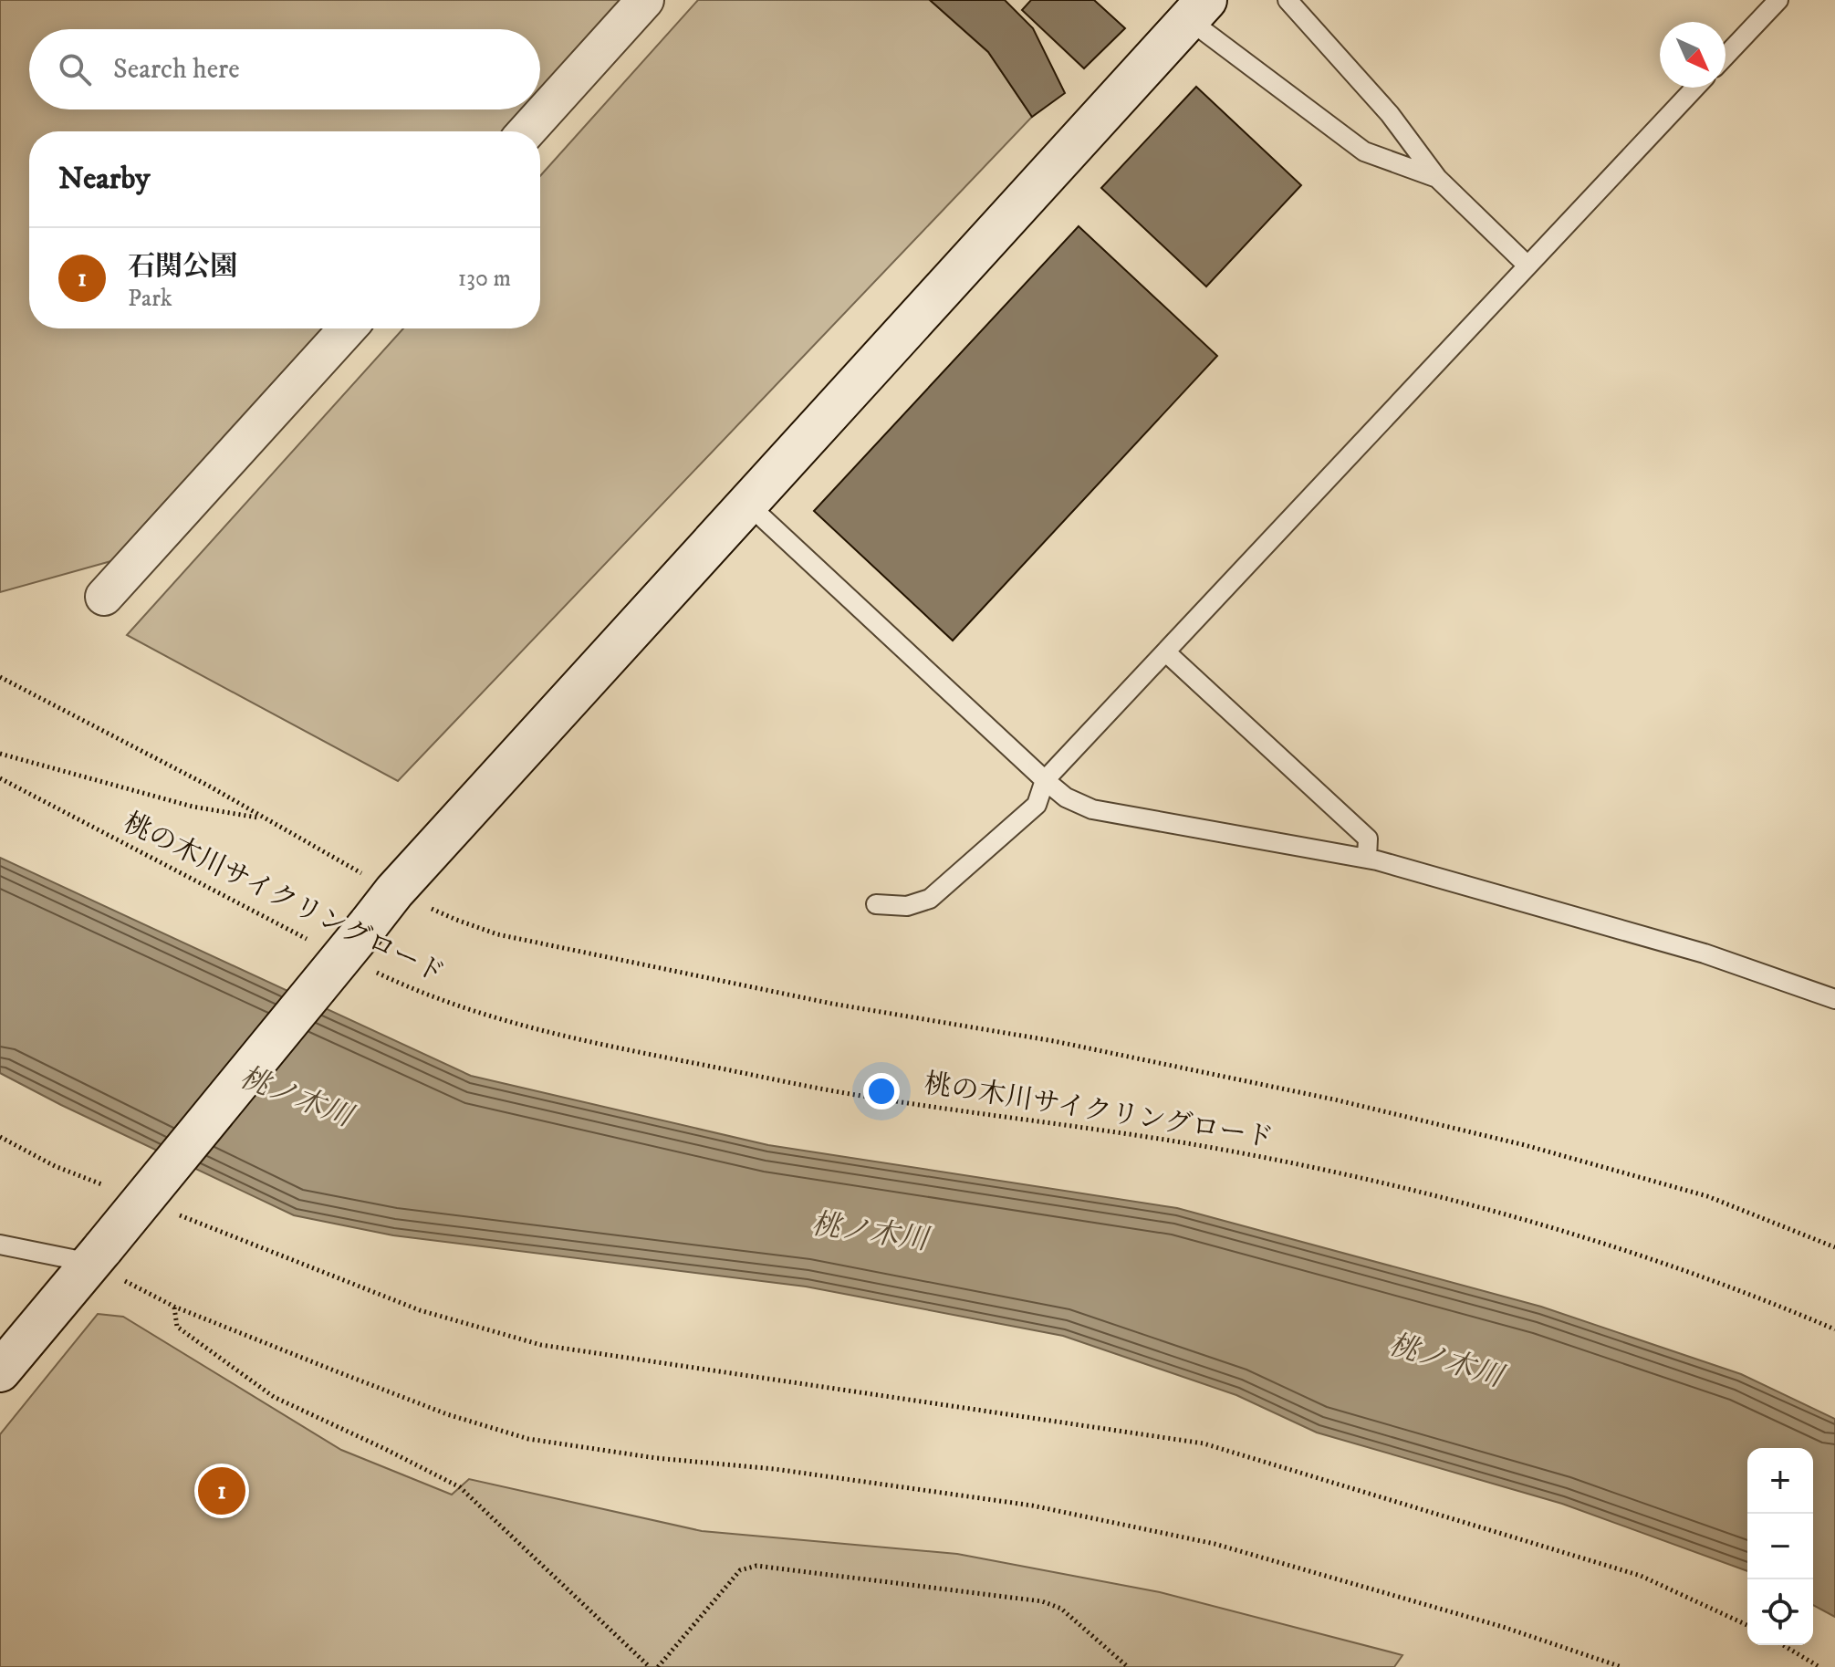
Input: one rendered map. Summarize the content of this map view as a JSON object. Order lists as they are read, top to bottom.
{
  "streets": {
    "path": ["桃の木川サイクリングロード"]
  },
  "water": ["桃ノ木川"],
  "north": "bottom right",
  "page": {
    "search": "Search here",
    "heading": "Nearby",
    "list": [
      {
        "mark": "1",
        "name": "石関公園",
        "note": "Park",
        "value": "130 m"
      }
    ],
    "map_buttons": ["+", "−"],
    "pins": "1"
  }
}
